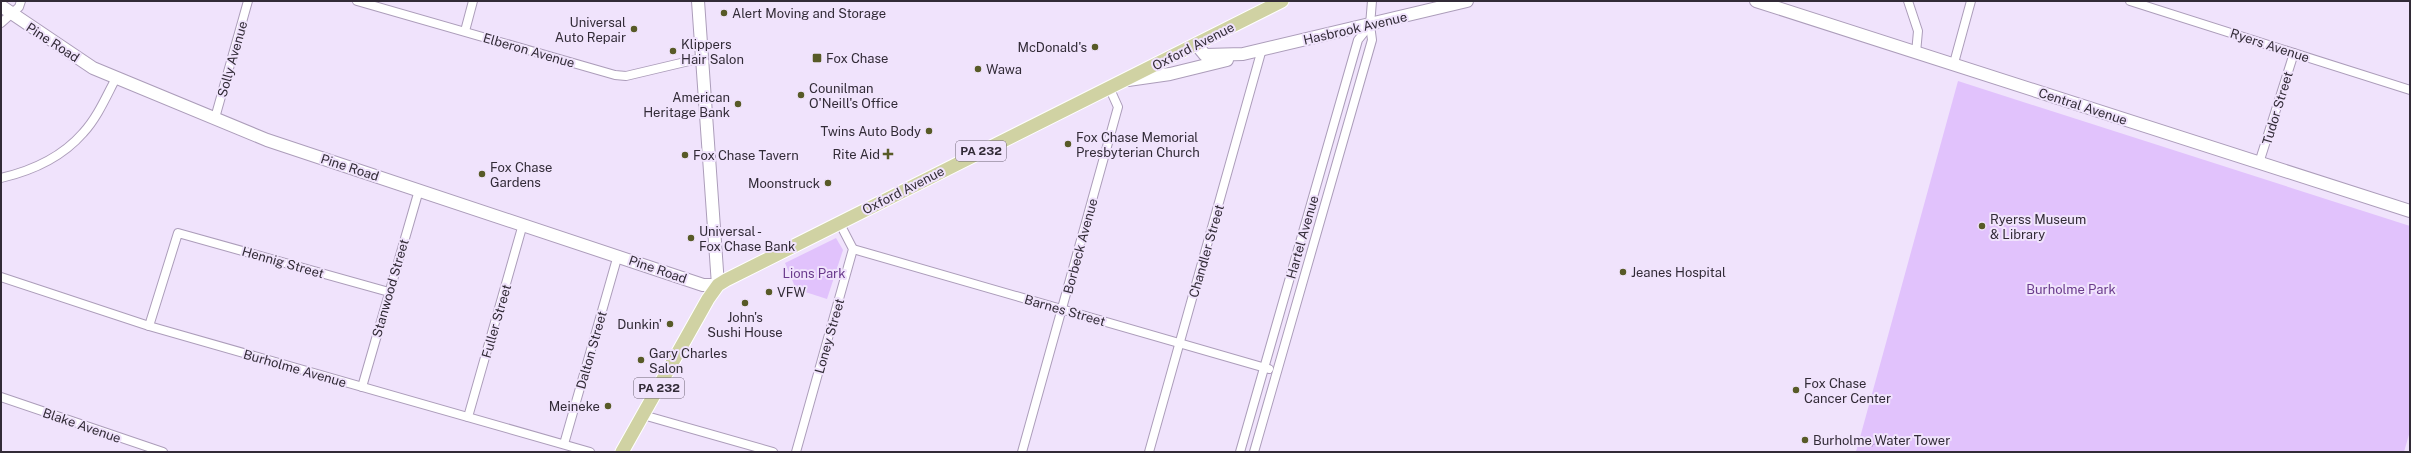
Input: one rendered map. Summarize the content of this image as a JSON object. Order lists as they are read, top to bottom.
{
  "streets": {
    "main road": [
      "Hasbrook Avenue",
      "Pine Road",
      "Oxford Avenue",
      "Central Avenue",
      "PA 232"
    ],
    "street": [
      "Ryers Avenue",
      "Elberon Avenue",
      "Solly Avenue",
      "Tudor Street",
      "Hartel Avenue",
      "Borbeck Avenue",
      "Chandler Street",
      "Hennig Street",
      "Stanwood Street",
      "Barnes Street",
      "Fuller Street",
      "Loney Street",
      "Dalton Street",
      "Burholme Avenue",
      "Blake Avenue"
    ]
  },
  "crossings": [
    ["Hasbrook Avenue", "Oxford Avenue"],
    ["Hasbrook Avenue", "Hartel Avenue"],
    ["Hasbrook Avenue", "Chandler Street"],
    ["Pine Road", "Oxford Avenue"],
    ["Pine Road", "Solly Avenue"],
    ["Pine Road", "Stanwood Street"],
    ["Pine Road", "Fuller Street"],
    ["Pine Road", "Dalton Street"],
    ["Ryers Avenue", "Tudor Street"],
    ["Oxford Avenue", "Borbeck Avenue"],
    ["Central Avenue", "Tudor Street"],
    ["Hartel Avenue", "Barnes Street"],
    ["Borbeck Avenue", "Barnes Street"],
    ["Chandler Street", "Barnes Street"],
    ["Hennig Street", "Stanwood Street"],
    ["Hennig Street", "Burholme Avenue"],
    ["Stanwood Street", "Burholme Avenue"],
    ["Barnes Street", "Loney Street"],
    ["Fuller Street", "Burholme Avenue"],
    ["Dalton Street", "Burholme Avenue"]
  ],
  "parks": ["Lions Park", "Burholme Park"],
  "places": {
    "other": [
      "Alert Moving and Storage",
      "Universal Auto Repair",
      "McDonald's",
      "Klippers Hair Salon",
      "Wawa",
      "Counilman O'Neill's Office",
      "American Heritage Bank",
      "Twins Auto Body",
      "Fox Chase Memorial Presbyterian Church",
      "Fox Chase Tavern",
      "Fox Chase Gardens",
      "Moonstruck",
      "Ryerss Museum & Library",
      "Universal - Fox Chase Bank",
      "Jeanes Hospital",
      "VFW",
      "John's Sushi House",
      "Dunkin'",
      "Gary Charles Salon",
      "Fox Chase Cancer Center",
      "Meineke",
      "Burholme Water Tower"
    ],
    "transit": ["Fox Chase"],
    "health": ["Rite Aid"]
  }
}
